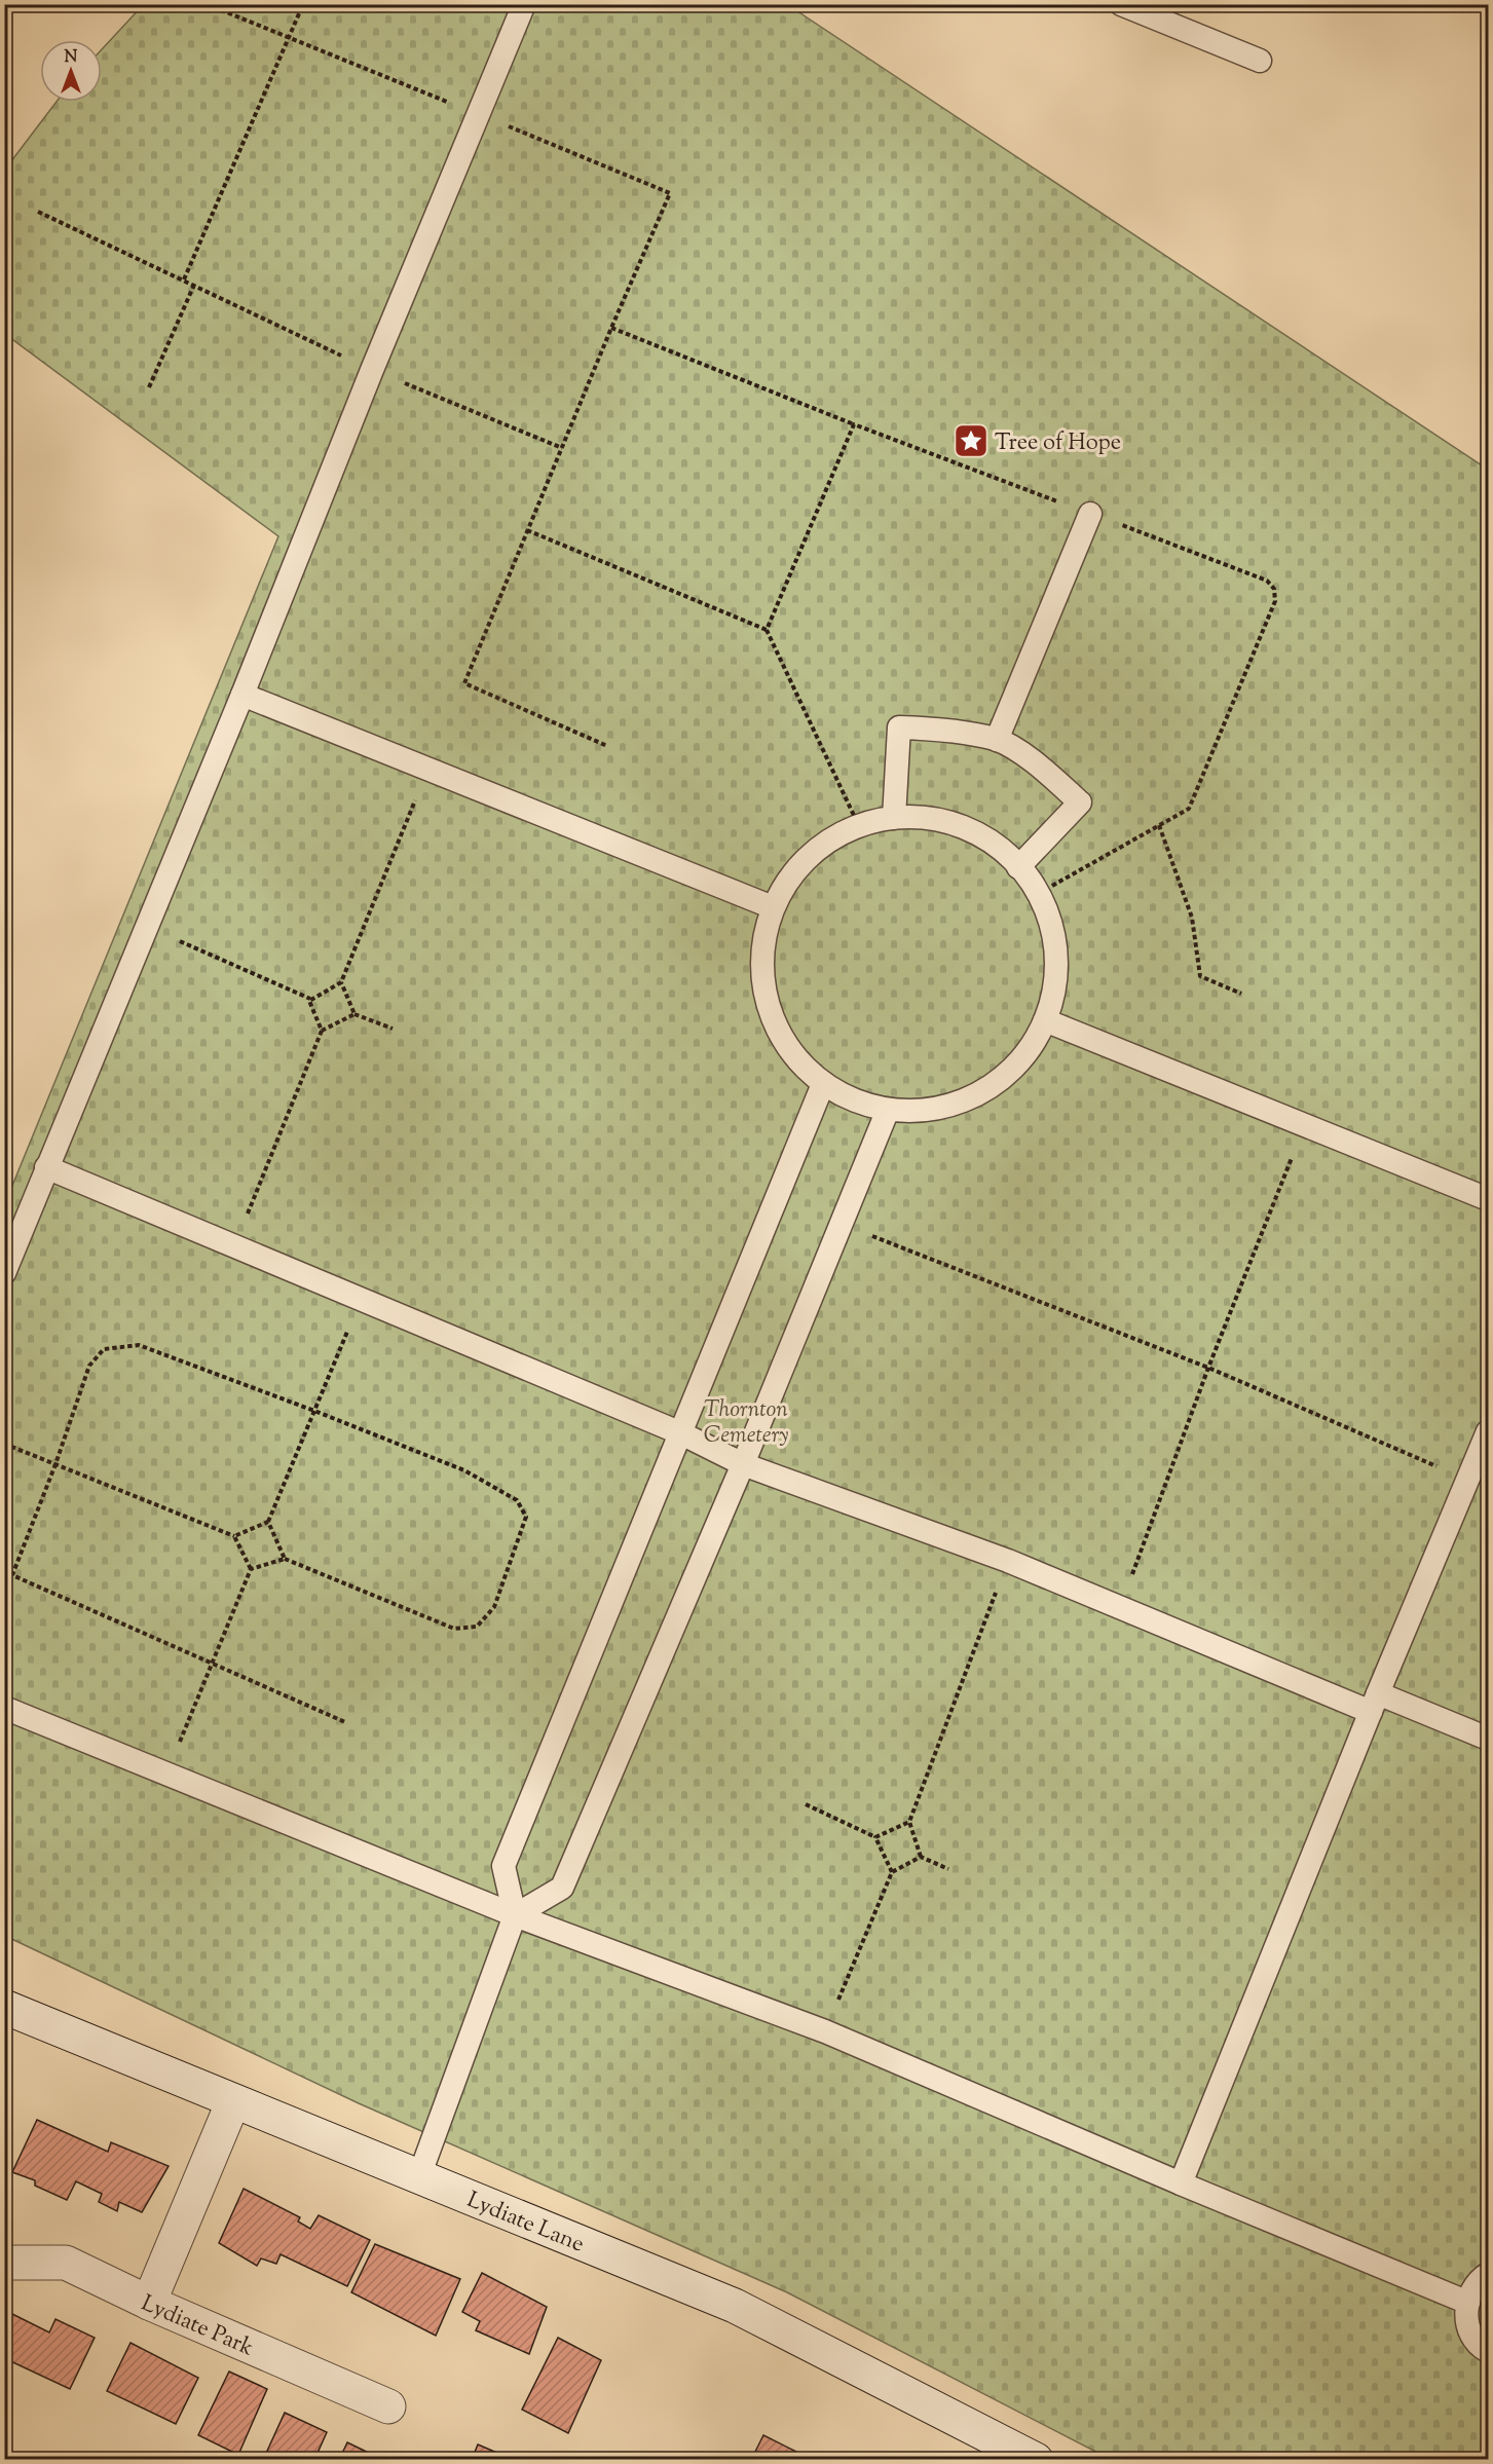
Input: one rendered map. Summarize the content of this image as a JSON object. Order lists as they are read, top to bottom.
{
  "streets": {
    "main road": ["Lydiate Lane", "Lydiate Park"]
  },
  "parks": ["Thornton Cemetery"],
  "places": {
    "place": ["Tree of Hope"]
  },
  "north": "top"
}
